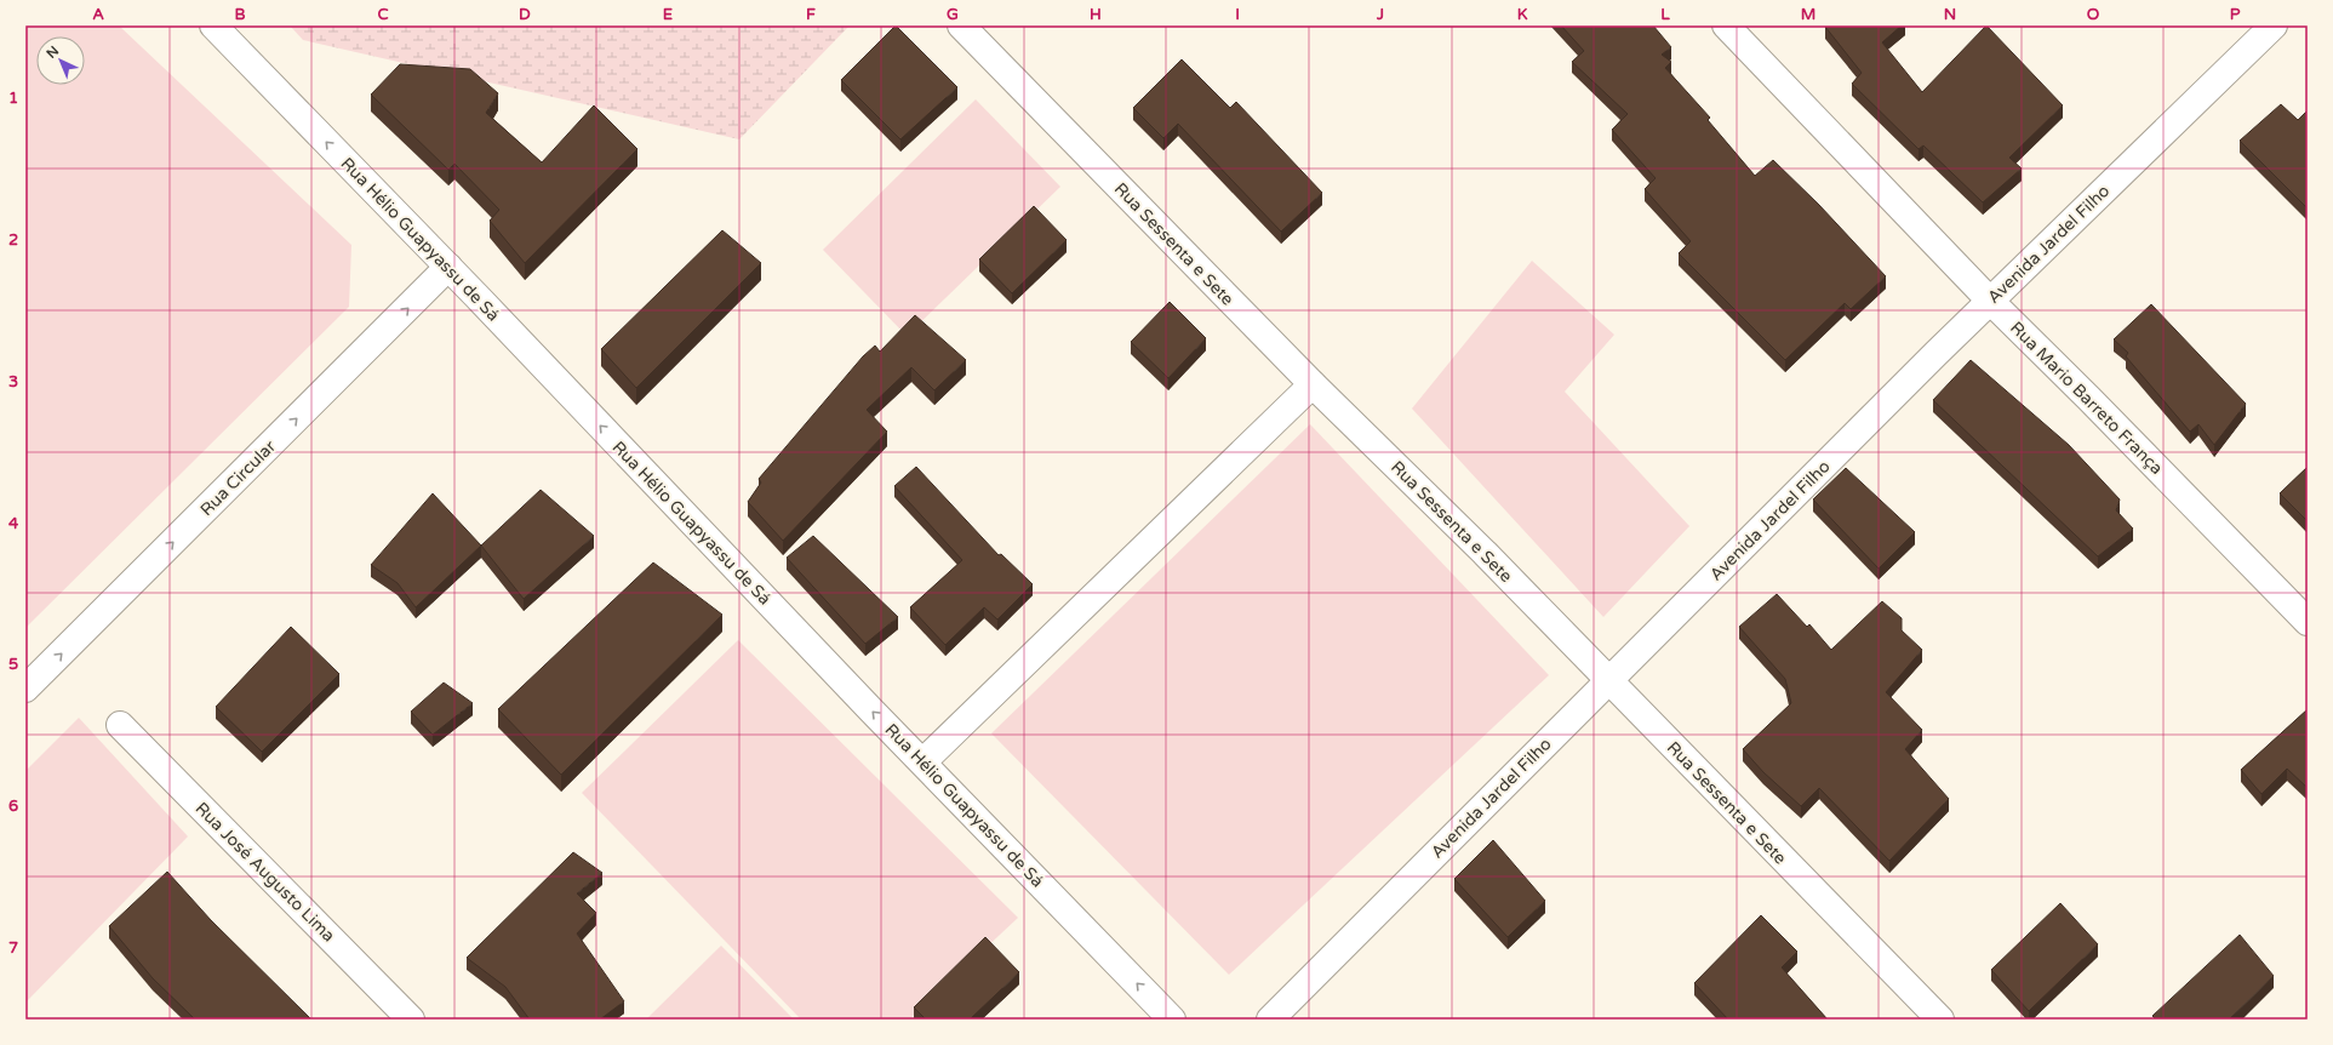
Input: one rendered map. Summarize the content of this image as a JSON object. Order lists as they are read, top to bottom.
{
  "streets": {
    "street": [
      "Rua Hélio Guapyassu de Sá",
      "Rua Sessenta e Sete",
      "Avenida Jardel Filho",
      "Rua Mario Barreto França",
      "Rua Circular",
      "Rua José Augusto Lima"
    ]
  },
  "crossings": [
    ["Rua Hélio Guapyassu de Sá", "Rua Circular"],
    ["Rua Sessenta e Sete", "Avenida Jardel Filho"],
    ["Avenida Jardel Filho", "Rua Mario Barreto França"]
  ],
  "one_way": ["Rua Hélio Guapyassu de Sá", "Rua Circular"],
  "north": "top left",
  "grid": {
    "columns": [
      "A",
      "B",
      "C",
      "D",
      "E",
      "F",
      "G",
      "H",
      "I",
      "J",
      "K",
      "L",
      "M",
      "N",
      "O",
      "P"
    ],
    "rows": [
      "1",
      "2",
      "3",
      "4",
      "5",
      "6",
      "7"
    ]
  }
}
